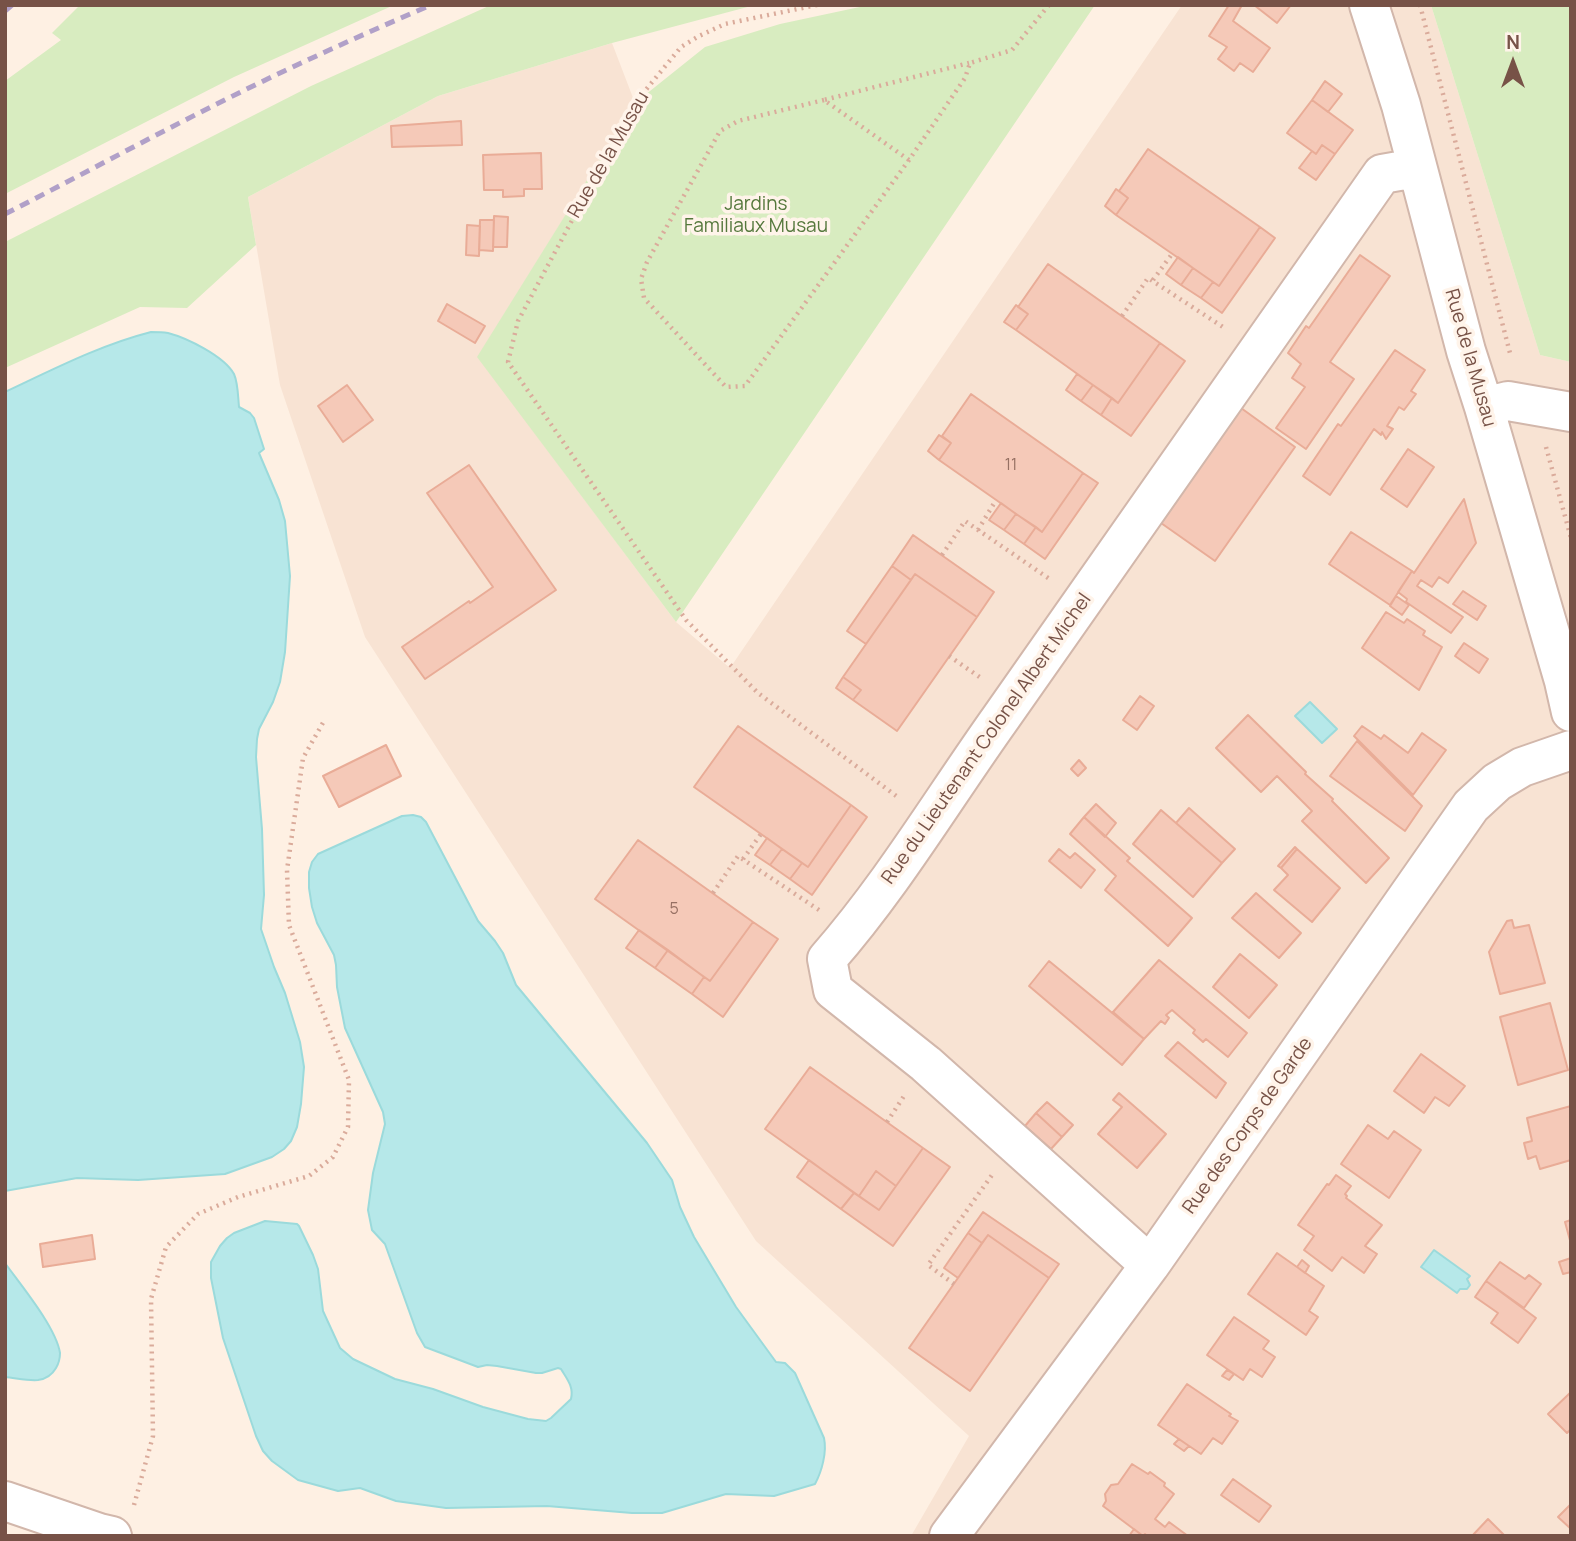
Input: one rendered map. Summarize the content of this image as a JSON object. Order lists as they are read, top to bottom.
{
  "streets": {
    "street": ["Rue de la Musau", "Rue du Lieutenant Colonel Albert Michel", "Rue des Corps de Garde"]
  },
  "crossings": [
    ["Rue de la Musau", "Rue du Lieutenant Colonel Albert Michel"],
    ["Rue du Lieutenant Colonel Albert Michel", "Rue des Corps de Garde"]
  ],
  "parks": ["Jardins Familiaux Musau"],
  "house_numbers": ["11", "5"],
  "north": "top"
}
